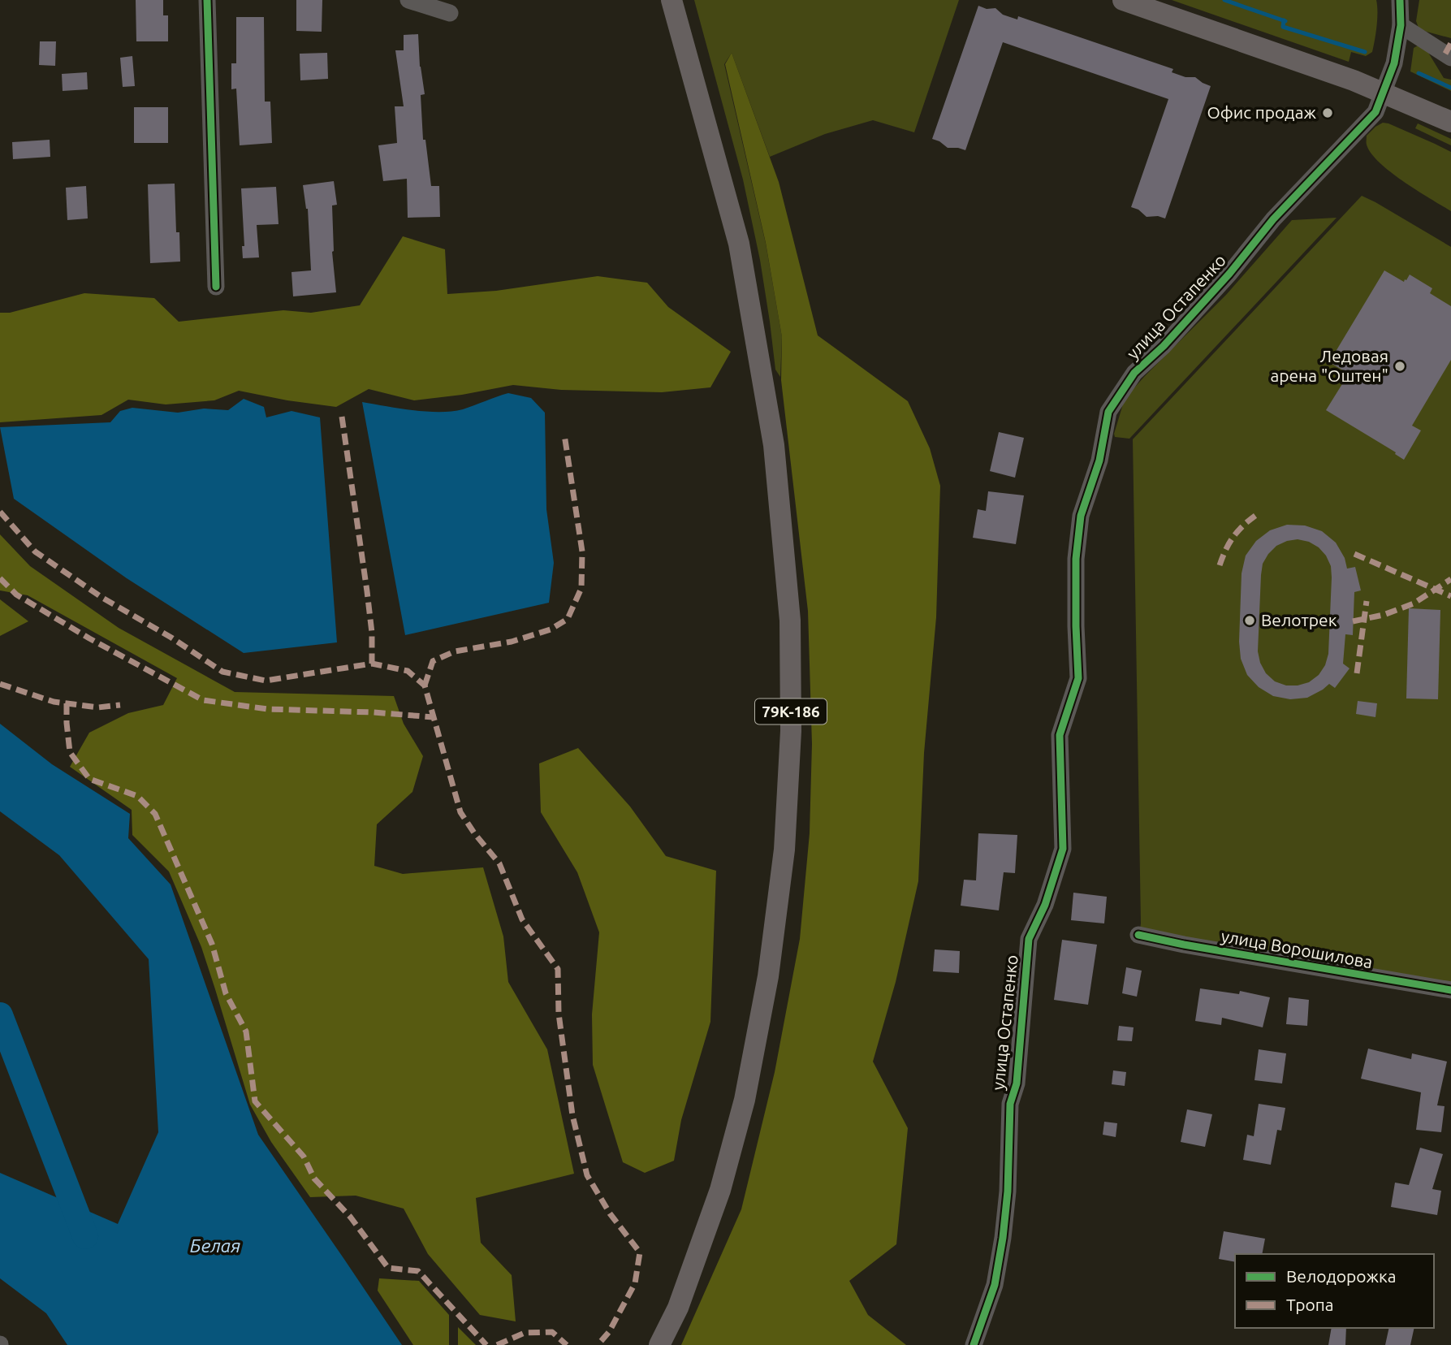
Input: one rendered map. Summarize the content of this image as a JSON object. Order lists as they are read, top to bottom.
{
  "streets": {
    "main road": ["79К-186"],
    "street": ["улица Остапенко", "улица Ворошилова"]
  },
  "water": ["Белая"],
  "places": ["Офис продаж", "Ледовая арена \"Оштен\"", "Велотрек"],
  "legend": ["Велодорожка", "Тропа"]
}
